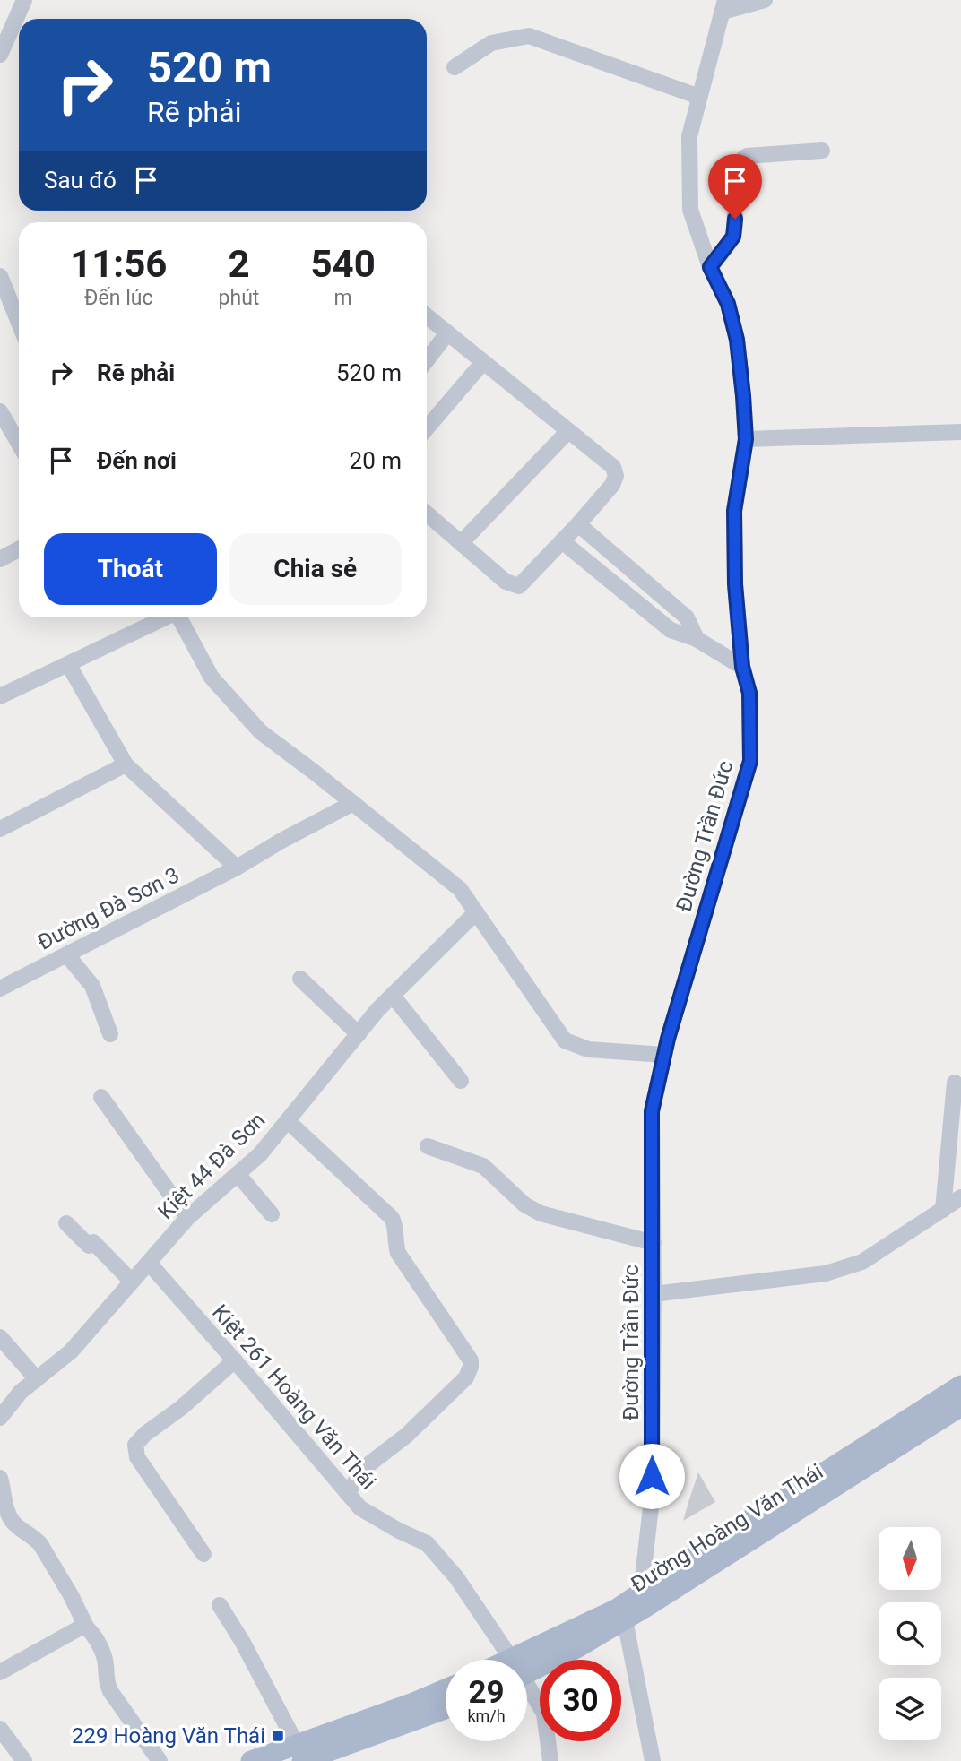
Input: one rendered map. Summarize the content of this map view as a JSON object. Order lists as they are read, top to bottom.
{
  "streets": {
    "main road": ["Đường Hoàng Văn Thái"],
    "street": [
      "Đường Trần Đức",
      "Đường Đà Sơn 3",
      "Kiệt 44 Đà Sơn",
      "Kiệt 261 Hoàng Văn Thái"
    ]
  },
  "crossings": [
    ["Đường Trần Đức", "Đường Hoàng Văn Thái"],
    ["Kiệt 44 Đà Sơn", "Kiệt 261 Hoàng Văn Thái"]
  ],
  "places": {
    "transit": ["229 Hoàng Văn Thái"]
  },
  "north": "bottom",
  "page": {
    "turn": ["520 m", "Rẽ phải"],
    "then": "Sau đó",
    "eta": [
      "11:56",
      "Đến lúc",
      "2",
      "phút",
      "540",
      "m"
    ],
    "list": [
      {
        "name": "Rẽ phải",
        "value": "520 m"
      },
      {
        "name": "Đến nơi",
        "value": "20 m"
      }
    ],
    "buttons": ["Thoát", "Chia sẻ"],
    "speed": "29 km/h",
    "limit": "30"
  }
}
